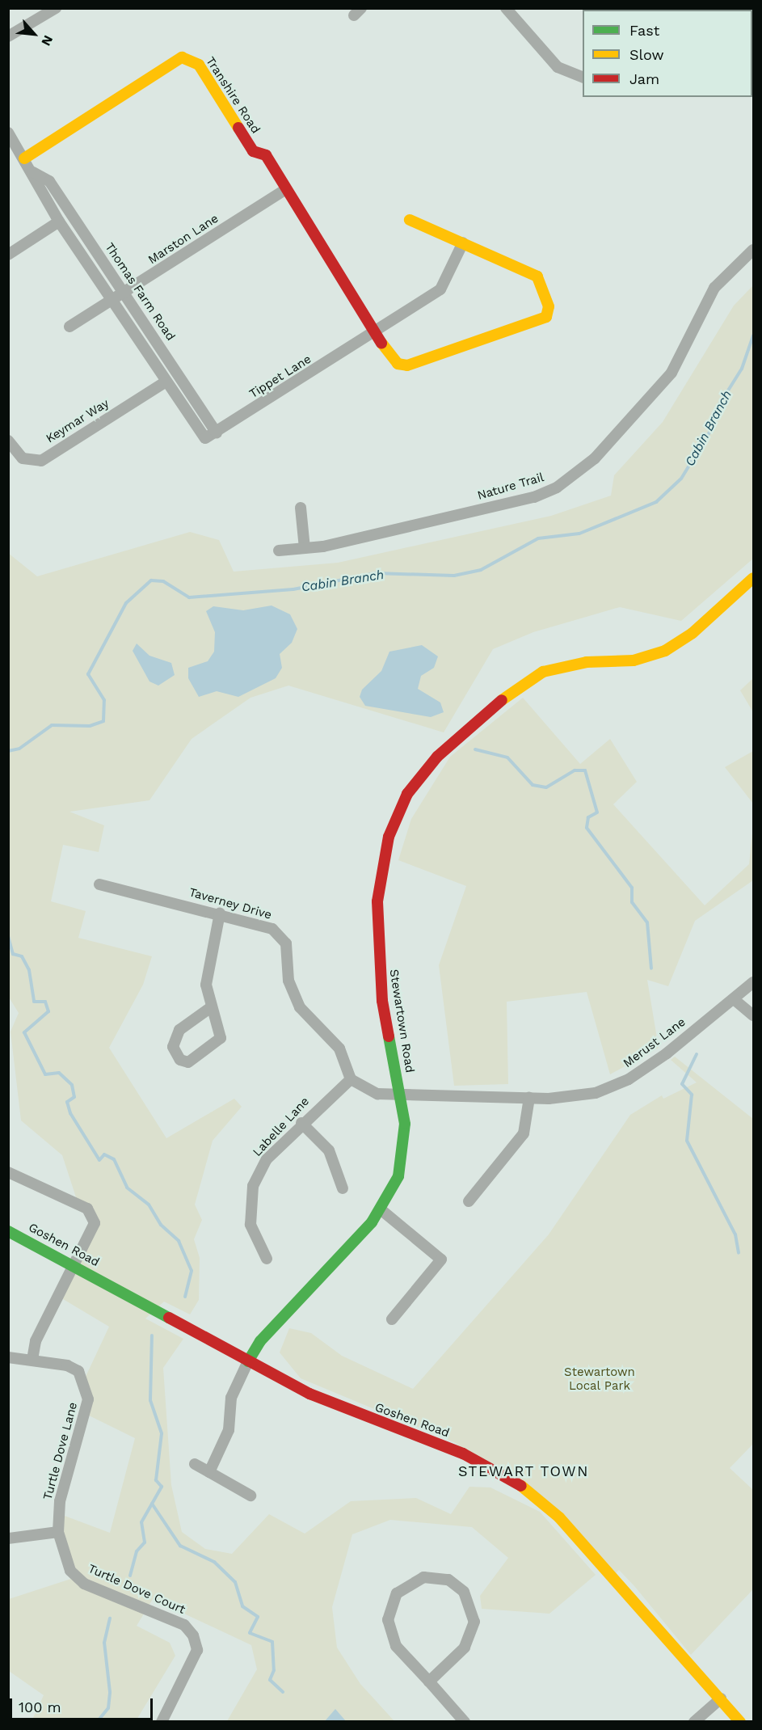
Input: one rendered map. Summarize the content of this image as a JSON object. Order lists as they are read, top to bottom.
{
  "streets": {
    "street": [
      "Transhire Road",
      "Marston Lane",
      "Thomas Farm Road",
      "Tippet Lane",
      "Keymar Way",
      "Nature Trail",
      "Taverney Drive",
      "Stewartown Road",
      "Merust Lane",
      "Labelle Lane",
      "Goshen Road",
      "Turtle Dove Lane",
      "Turtle Dove Court"
    ]
  },
  "crossings": [
    ["Transhire Road", "Marston Lane"],
    ["Transhire Road", "Thomas Farm Road"],
    ["Transhire Road", "Tippet Lane"],
    ["Marston Lane", "Thomas Farm Road"],
    ["Thomas Farm Road", "Tippet Lane"],
    ["Thomas Farm Road", "Keymar Way"],
    ["Taverney Drive", "Labelle Lane"],
    ["Stewartown Road", "Merust Lane"],
    ["Stewartown Road", "Goshen Road"],
    ["Turtle Dove Lane", "Turtle Dove Court"]
  ],
  "districts": ["STEWART TOWN"],
  "water": ["Cabin Branch"],
  "parks": ["Stewartown Local Park"],
  "legend": ["Fast", "Slow", "Jam"],
  "scale_bar": "100 m",
  "north": "bottom right"
}
